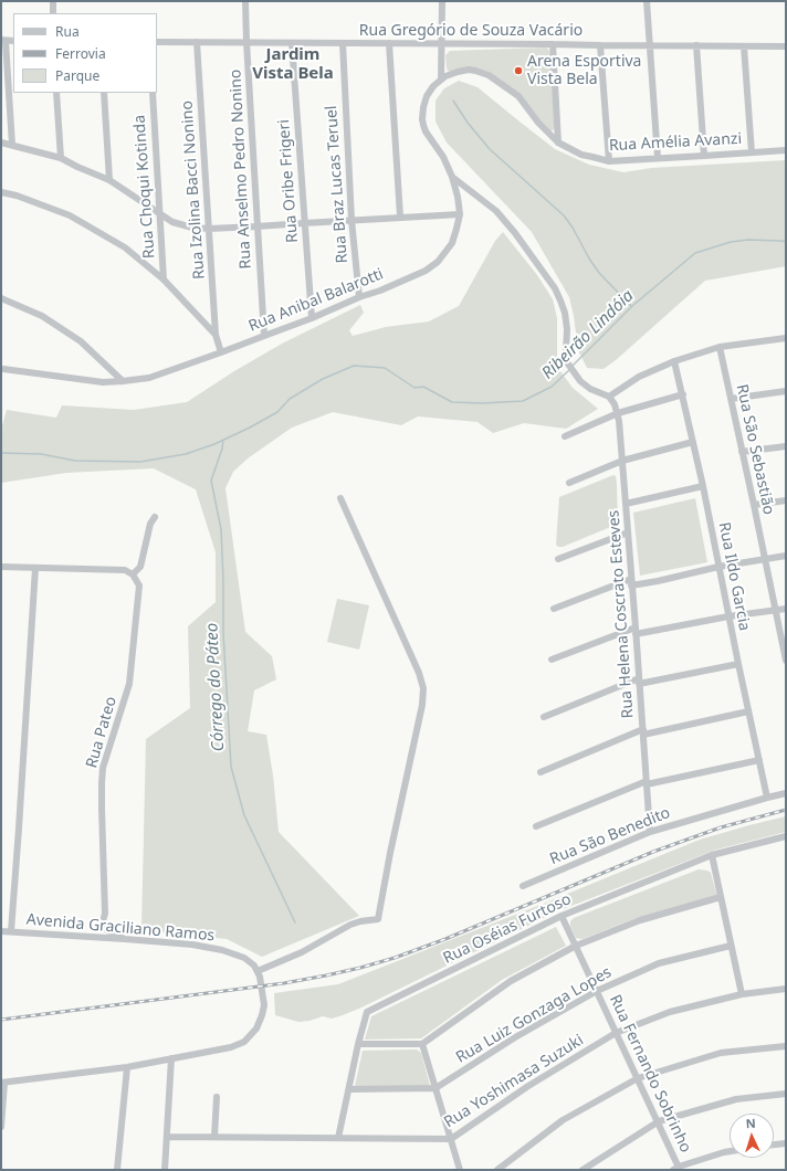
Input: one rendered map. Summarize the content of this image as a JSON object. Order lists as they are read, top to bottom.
{
  "streets": {
    "street": [
      "Rua Gregório de Souza Vacário",
      "Rua Amélia Avanzi",
      "Rua Anselmo Pedro Nonino",
      "Rua Oribe Frigeri",
      "Rua Braz Lucas Teruel",
      "Rua Choqui Kotinda",
      "Rua Izolina Bacci Nonino",
      "Rua Anibal Balarotti",
      "Rua São Sebastião",
      "Rua Ildo Garcia",
      "Rua Helena Coscrato Esteves",
      "Rua Pateo",
      "Rua São Benedito",
      "Avenida Graciliano Ramos",
      "Rua Oséias Furtoso",
      "Rua Luiz Gonzaga Lopes",
      "Rua Fernando Sobrinho",
      "Rua Yoshimasa Suzuki"
    ]
  },
  "crossings": [
    ["Rua Gregório de Souza Vacário", "Rua Anselmo Pedro Nonino"],
    ["Rua Gregório de Souza Vacário", "Rua Oribe Frigeri"],
    ["Rua Gregório de Souza Vacário", "Rua Braz Lucas Teruel"],
    ["Rua Gregório de Souza Vacário", "Rua Izolina Bacci Nonino"],
    ["Rua Amélia Avanzi", "Rua Anibal Balarotti"],
    ["Rua Anselmo Pedro Nonino", "Rua Anibal Balarotti"],
    ["Rua Oribe Frigeri", "Rua Anibal Balarotti"],
    ["Rua Braz Lucas Teruel", "Rua Anibal Balarotti"],
    ["Rua Ildo Garcia", "Rua São Benedito"],
    ["Rua Helena Coscrato Esteves", "Rua São Benedito"],
    ["Rua Pateo", "Avenida Graciliano Ramos"],
    ["Rua Oséias Furtoso", "Rua Fernando Sobrinho"],
    ["Rua Oséias Furtoso", "Rua Yoshimasa Suzuki"],
    ["Rua Luiz Gonzaga Lopes", "Rua Fernando Sobrinho"],
    ["Rua Fernando Sobrinho", "Rua Yoshimasa Suzuki"]
  ],
  "districts": ["Jardim Vista Bela"],
  "water": ["Ribeirão Lindóia", "Córrego do Páteo"],
  "places": ["Arena Esportiva Vista Bela"],
  "legend": ["Rua", "Ferrovia", "Parque"],
  "north": "top"
}
